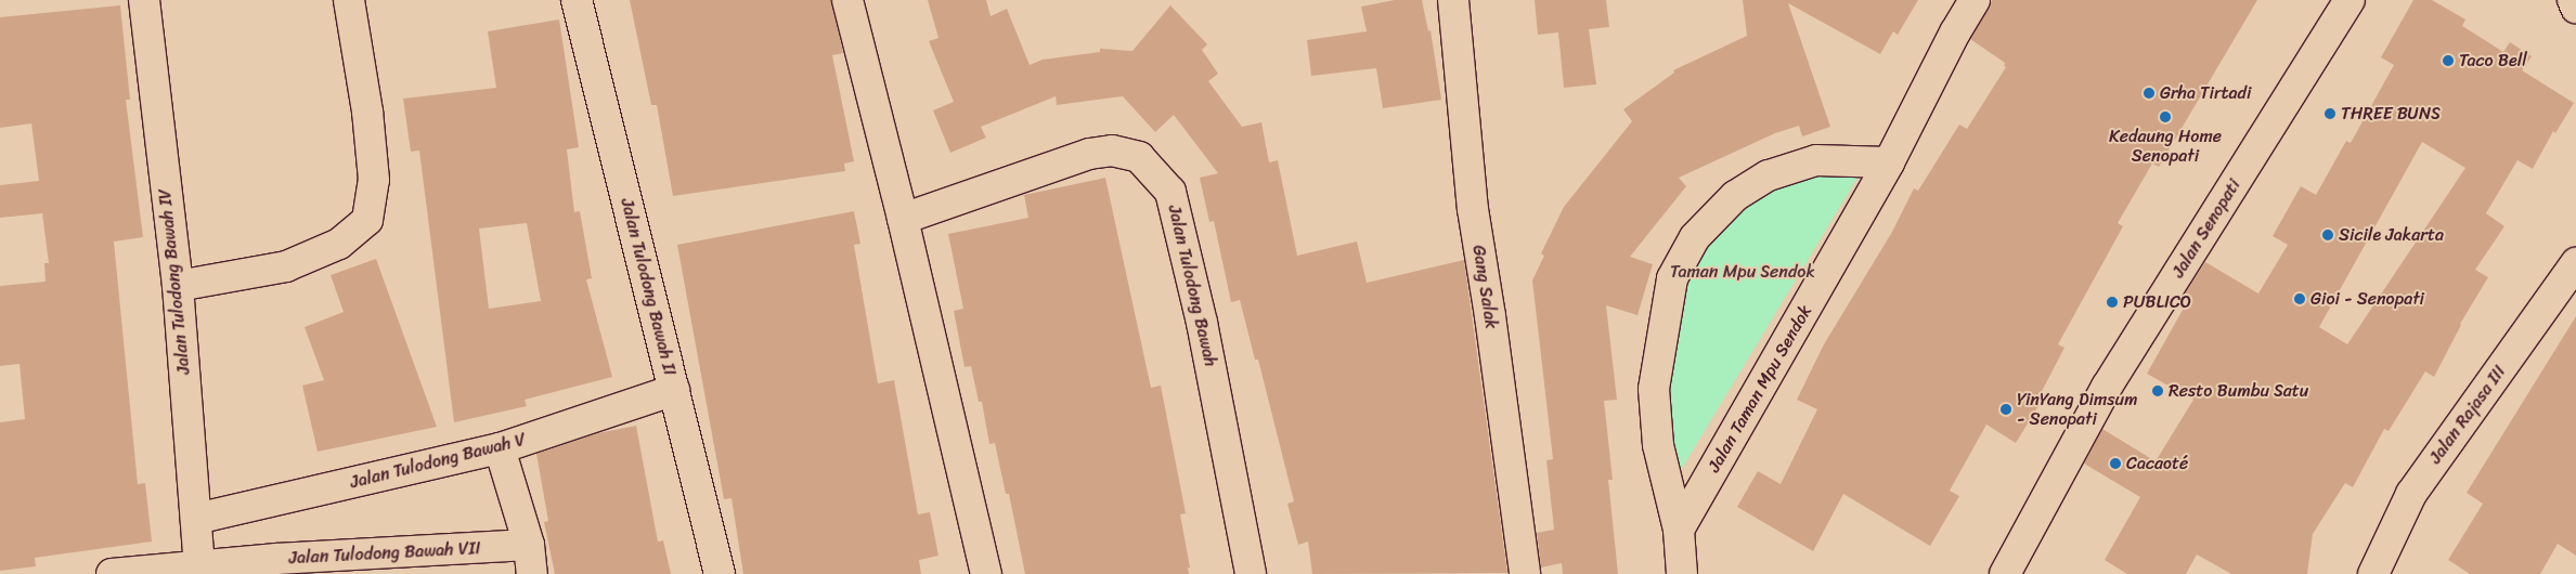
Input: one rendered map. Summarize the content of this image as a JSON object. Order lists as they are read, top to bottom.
{
  "streets": {
    "street": [
      "Jalan Senopati",
      "Jalan Tulodong Bawah IV",
      "Jalan Tulodong Bawah",
      "Jalan Tulodong Bawah II",
      "Gang Salak",
      "Jalan Taman Mpu Sendok",
      "Jalan Rajasa III",
      "Jalan Tulodong Bawah V",
      "Jalan Tulodong Bawah VII"
    ]
  },
  "crossings": [
    ["Jalan Tulodong Bawah IV", "Jalan Tulodong Bawah V"],
    ["Jalan Tulodong Bawah IV", "Jalan Tulodong Bawah VII"],
    ["Jalan Tulodong Bawah II", "Jalan Tulodong Bawah V"]
  ],
  "parks": ["Taman Mpu Sendok"],
  "places": [
    "Taco Bell",
    "Grha Tirtadi",
    "THREE BUNS",
    "Kedaung Home Senopati",
    "Sicile Jakarta",
    "Gioi - Senopati",
    "PUBLICO",
    "Resto Bumbu Satu",
    "YinYang Dimsum - Senopati",
    "Cacaoté"
  ]
}
